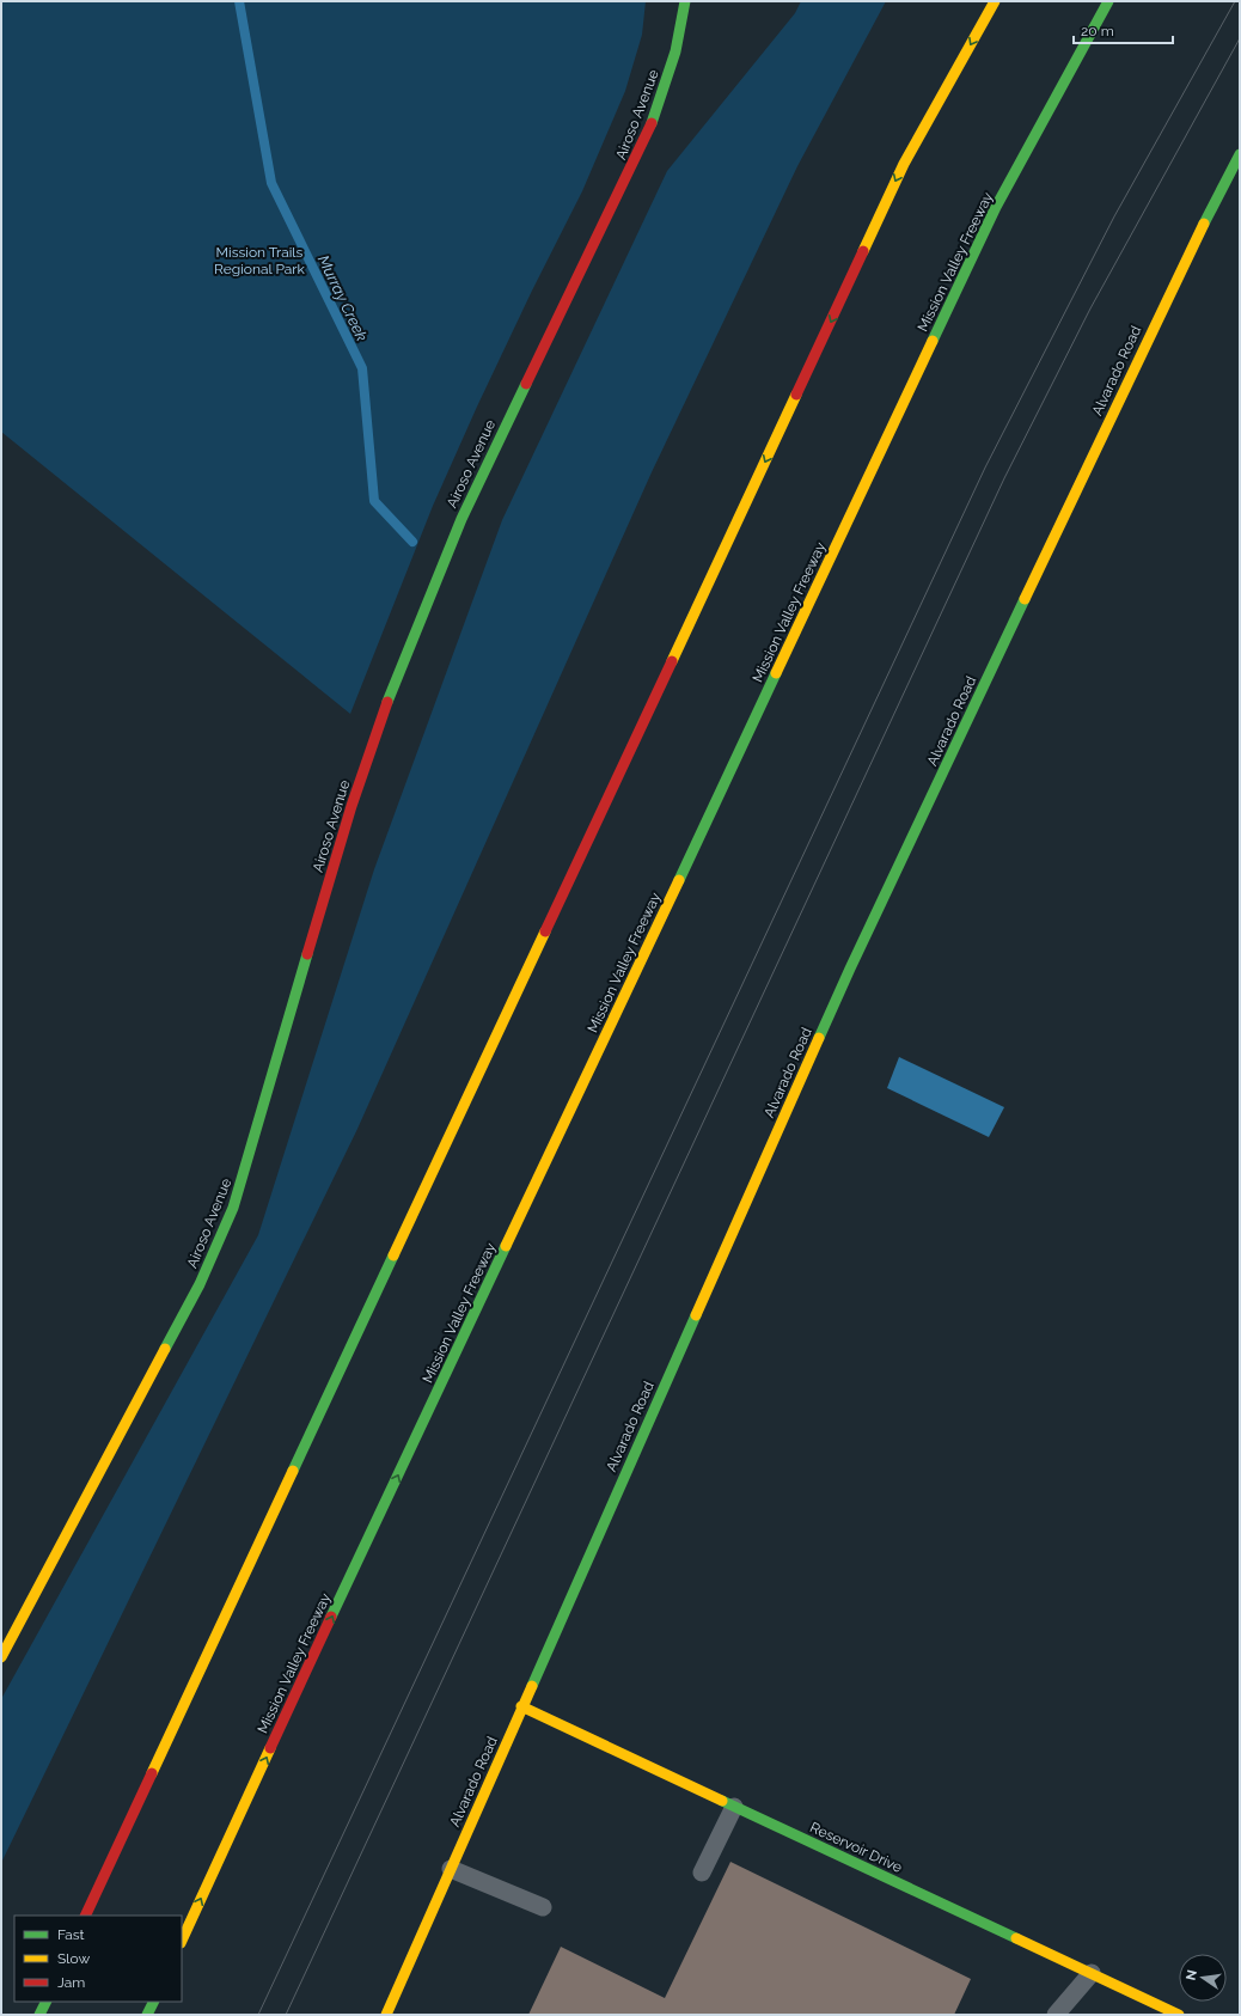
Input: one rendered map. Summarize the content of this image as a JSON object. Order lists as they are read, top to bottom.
{
  "streets": {
    "main road": [
      "Airoso Avenue",
      "Mission Valley Freeway",
      "Alvarado Road",
      "Reservoir Drive"
    ]
  },
  "crossings": [
    ["Alvarado Road", "Reservoir Drive"]
  ],
  "one_way": ["Mission Valley Freeway"],
  "water": ["Murray Creek"],
  "parks": ["Mission Trails Regional Park"],
  "legend": ["Fast", "Slow", "Jam"],
  "scale_bar": "20 m",
  "north": "left"
}
